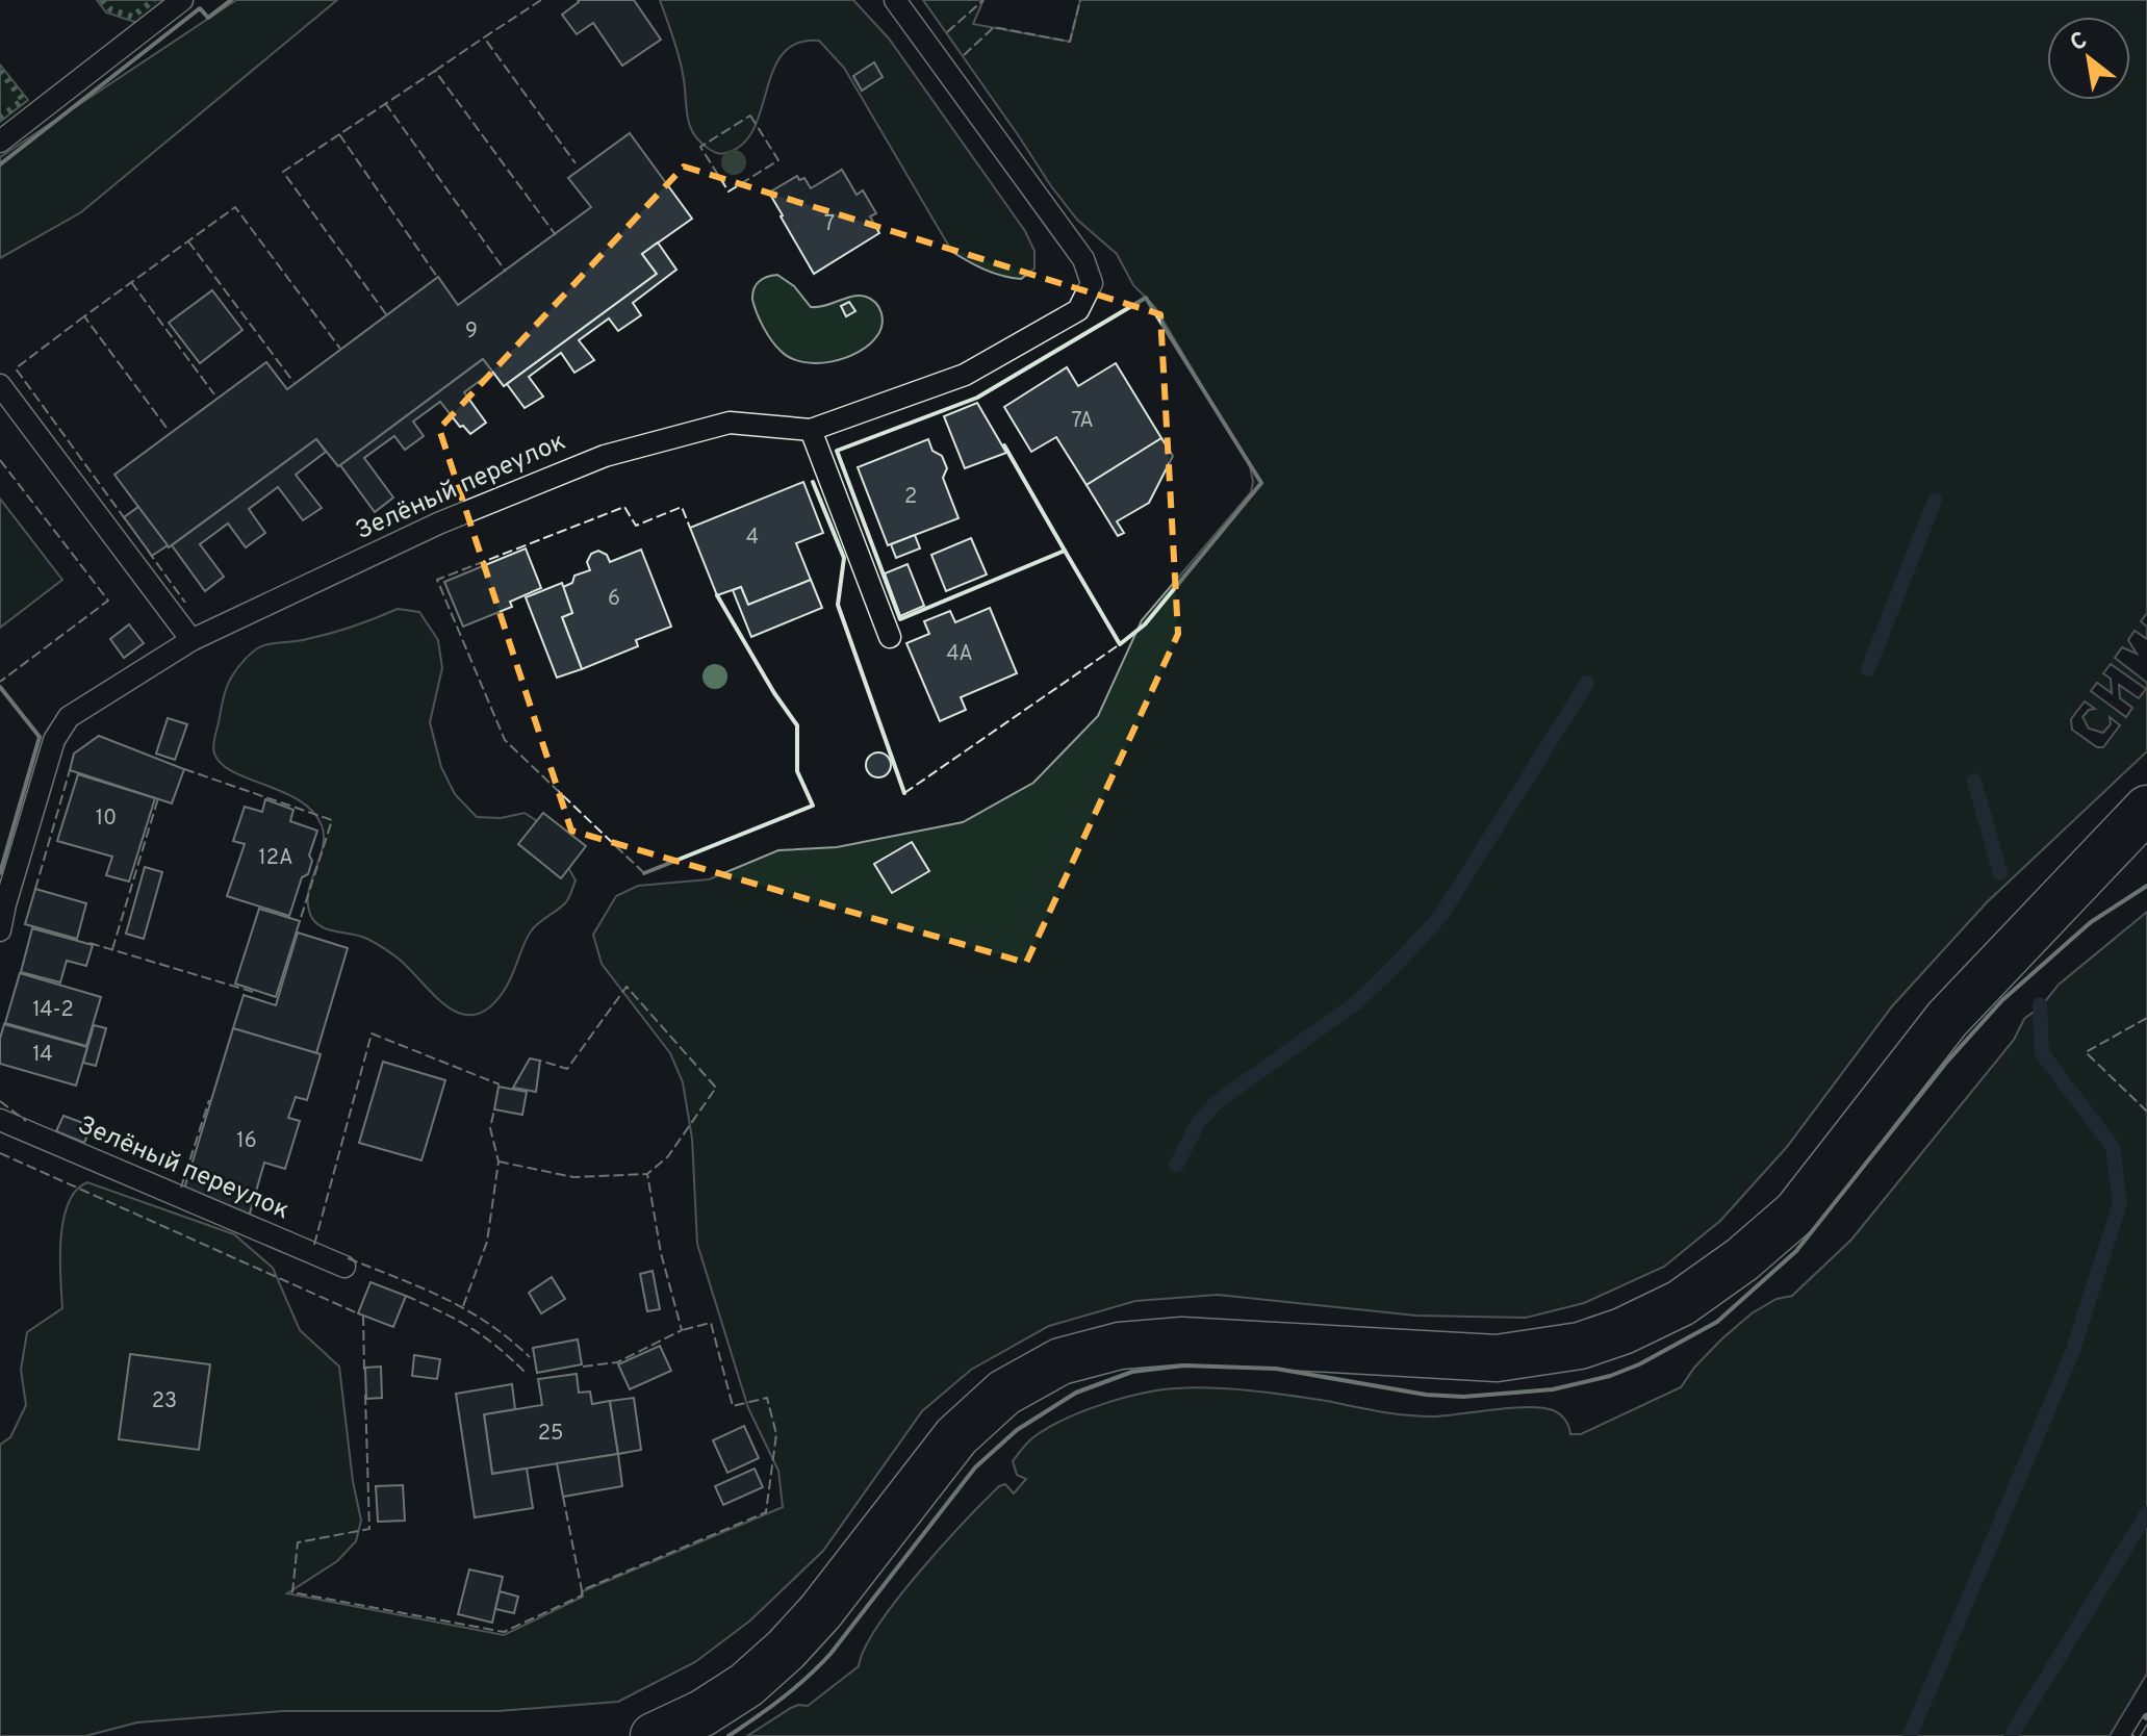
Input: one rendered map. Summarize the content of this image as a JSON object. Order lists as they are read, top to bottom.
{
  "streets": {
    "lane": ["Зелёный переулок"]
  },
  "house_numbers": [
    "7",
    "9",
    "7А",
    "2",
    "4",
    "6",
    "4А",
    "10",
    "12А",
    "14-2",
    "14",
    "16",
    "23",
    "25"
  ],
  "north": "top left"
}
